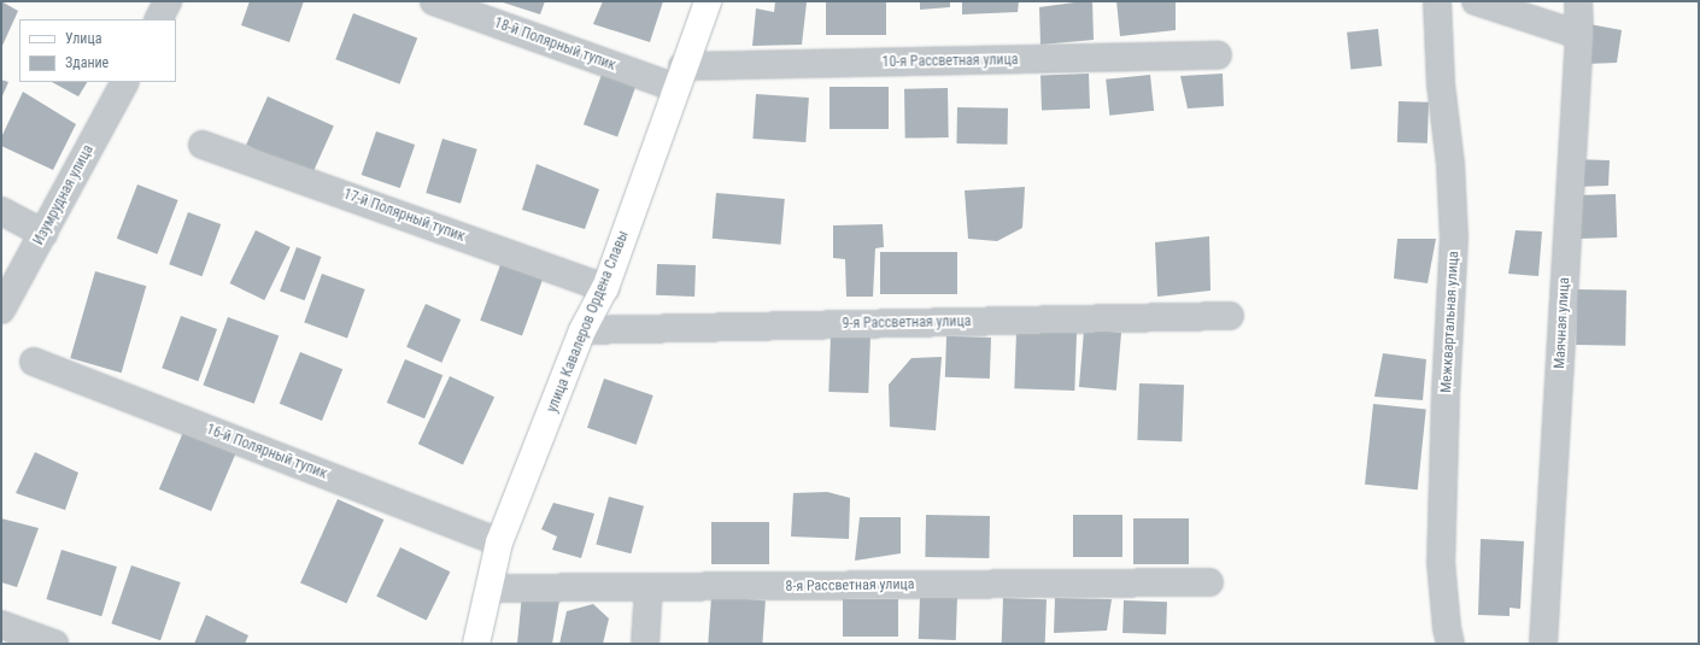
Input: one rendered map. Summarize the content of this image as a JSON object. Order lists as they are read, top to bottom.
{
  "streets": {
    "street": [
      "18-й Полярный тупик",
      "10-я Рассветная улица",
      "Изумрудная улица",
      "17-й Полярный тупик",
      "улица Кавалеров Ордена Славы",
      "Межквартальная улица",
      "9-я Рассветная улица",
      "Маячная улица",
      "16-й Полярный тупик",
      "8-я Рассветная улица"
    ]
  },
  "crossings": [
    ["18-й Полярный тупик", "10-я Рассветная улица"],
    ["18-й Полярный тупик", "улица Кавалеров Ордена Славы"],
    ["10-я Рассветная улица", "улица Кавалеров Ордена Славы"],
    ["17-й Полярный тупик", "улица Кавалеров Ордена Славы"],
    ["улица Кавалеров Ордена Славы", "9-я Рассветная улица"],
    ["улица Кавалеров Ордена Славы", "16-й Полярный тупик"],
    ["улица Кавалеров Ордена Славы", "8-я Рассветная улица"]
  ],
  "legend": ["Улица", "Здание"]
}
